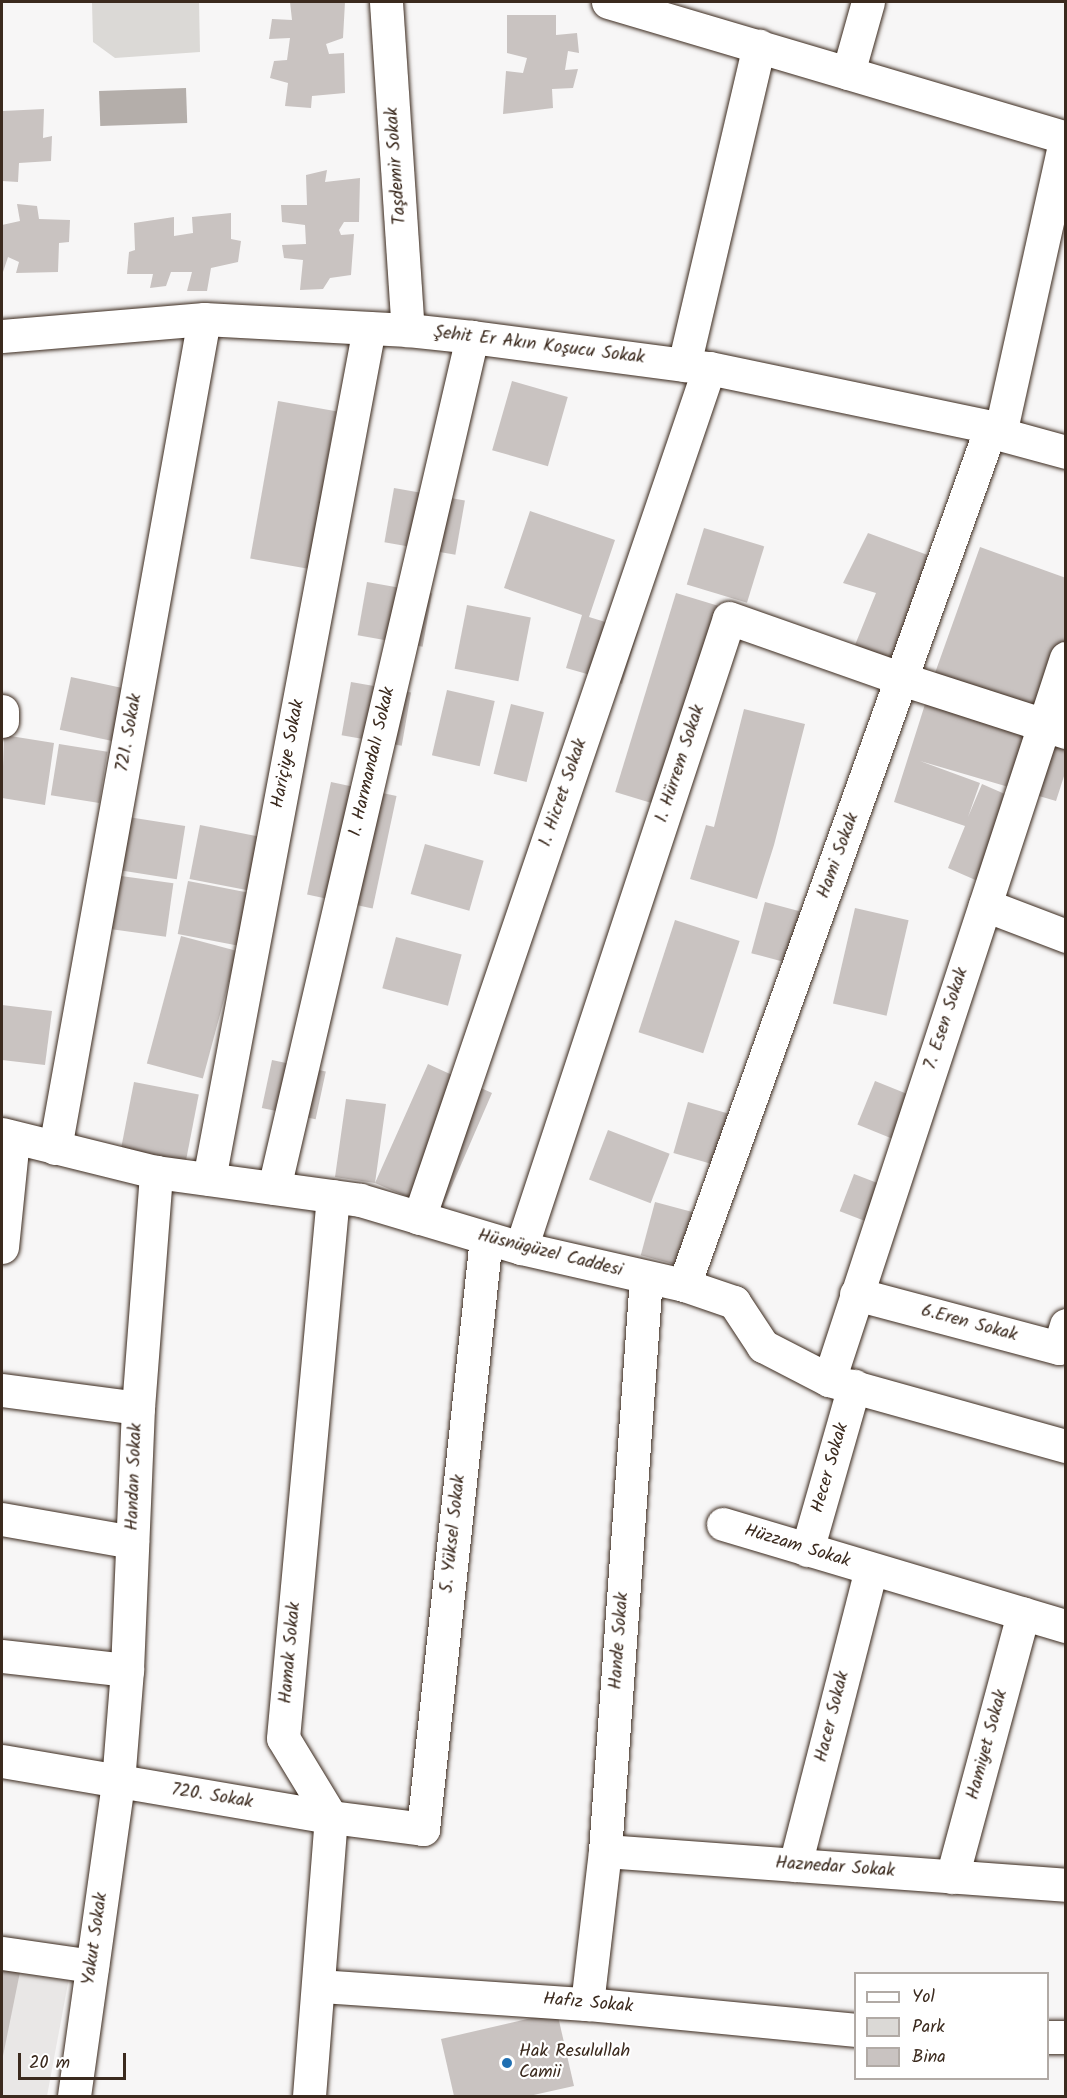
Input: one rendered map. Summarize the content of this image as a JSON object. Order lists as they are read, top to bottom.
{
  "streets": {
    "street": [
      "Taşdemir Sokak",
      "Şehit Er Akın Koşucu Sokak",
      "721. Sokak",
      "Hariçiye Sokak",
      "1. Harmandalı Sokak",
      "1. Hürrem Sokak",
      "1. Hicret Sokak",
      "Hami Sokak",
      "7. Esen Sokak",
      "Hüsnügüzel Caddesi",
      "6.Eren Sokak",
      "Hecer Sokak",
      "Handan Sokak",
      "5. Yüksel Sokak",
      "Hüzzam Sokak",
      "Hande Sokak",
      "Hamak Sokak",
      "Hacer Sokak",
      "Hamiyet Sokak",
      "720. Sokak",
      "Haznedar Sokak",
      "Yakut Sokak",
      "Hafız Sokak"
    ]
  },
  "crossings": [
    ["Taşdemir Sokak", "Şehit Er Akın Koşucu Sokak"],
    ["Şehit Er Akın Koşucu Sokak", "721. Sokak"],
    ["Şehit Er Akın Koşucu Sokak", "Hariçiye Sokak"],
    ["Şehit Er Akın Koşucu Sokak", "1. Harmandalı Sokak"],
    ["Şehit Er Akın Koşucu Sokak", "1. Hicret Sokak"],
    ["Şehit Er Akın Koşucu Sokak", "Hami Sokak"],
    ["721. Sokak", "Hüsnügüzel Caddesi"],
    ["Hariçiye Sokak", "Hüsnügüzel Caddesi"],
    ["1. Harmandalı Sokak", "Hüsnügüzel Caddesi"],
    ["1. Hürrem Sokak", "Hami Sokak"],
    ["1. Hürrem Sokak", "7. Esen Sokak"],
    ["1. Hürrem Sokak", "Hüsnügüzel Caddesi"],
    ["1. Hicret Sokak", "Hüsnügüzel Caddesi"],
    ["Hami Sokak", "Hüsnügüzel Caddesi"],
    ["7. Esen Sokak", "Hüsnügüzel Caddesi"],
    ["7. Esen Sokak", "6.Eren Sokak"],
    ["7. Esen Sokak", "Hecer Sokak"],
    ["Hüsnügüzel Caddesi", "Hecer Sokak"],
    ["Hüsnügüzel Caddesi", "Handan Sokak"],
    ["Hüsnügüzel Caddesi", "5. Yüksel Sokak"],
    ["Hüsnügüzel Caddesi", "Hande Sokak"],
    ["Hüsnügüzel Caddesi", "Hamak Sokak"],
    ["Hecer Sokak", "Hüzzam Sokak"],
    ["Handan Sokak", "720. Sokak"],
    ["Handan Sokak", "Yakut Sokak"],
    ["5. Yüksel Sokak", "720. Sokak"],
    ["Hüzzam Sokak", "Hacer Sokak"],
    ["Hüzzam Sokak", "Hamiyet Sokak"],
    ["Hande Sokak", "Haznedar Sokak"],
    ["Hande Sokak", "Hafız Sokak"],
    ["Hamak Sokak", "720. Sokak"],
    ["Hacer Sokak", "Haznedar Sokak"],
    ["Hamiyet Sokak", "Haznedar Sokak"],
    ["720. Sokak", "Yakut Sokak"]
  ],
  "places": ["Hak Resulullah Camii"],
  "legend": ["Yol", "Park", "Bina"],
  "scale_bar": "20 m"
}
